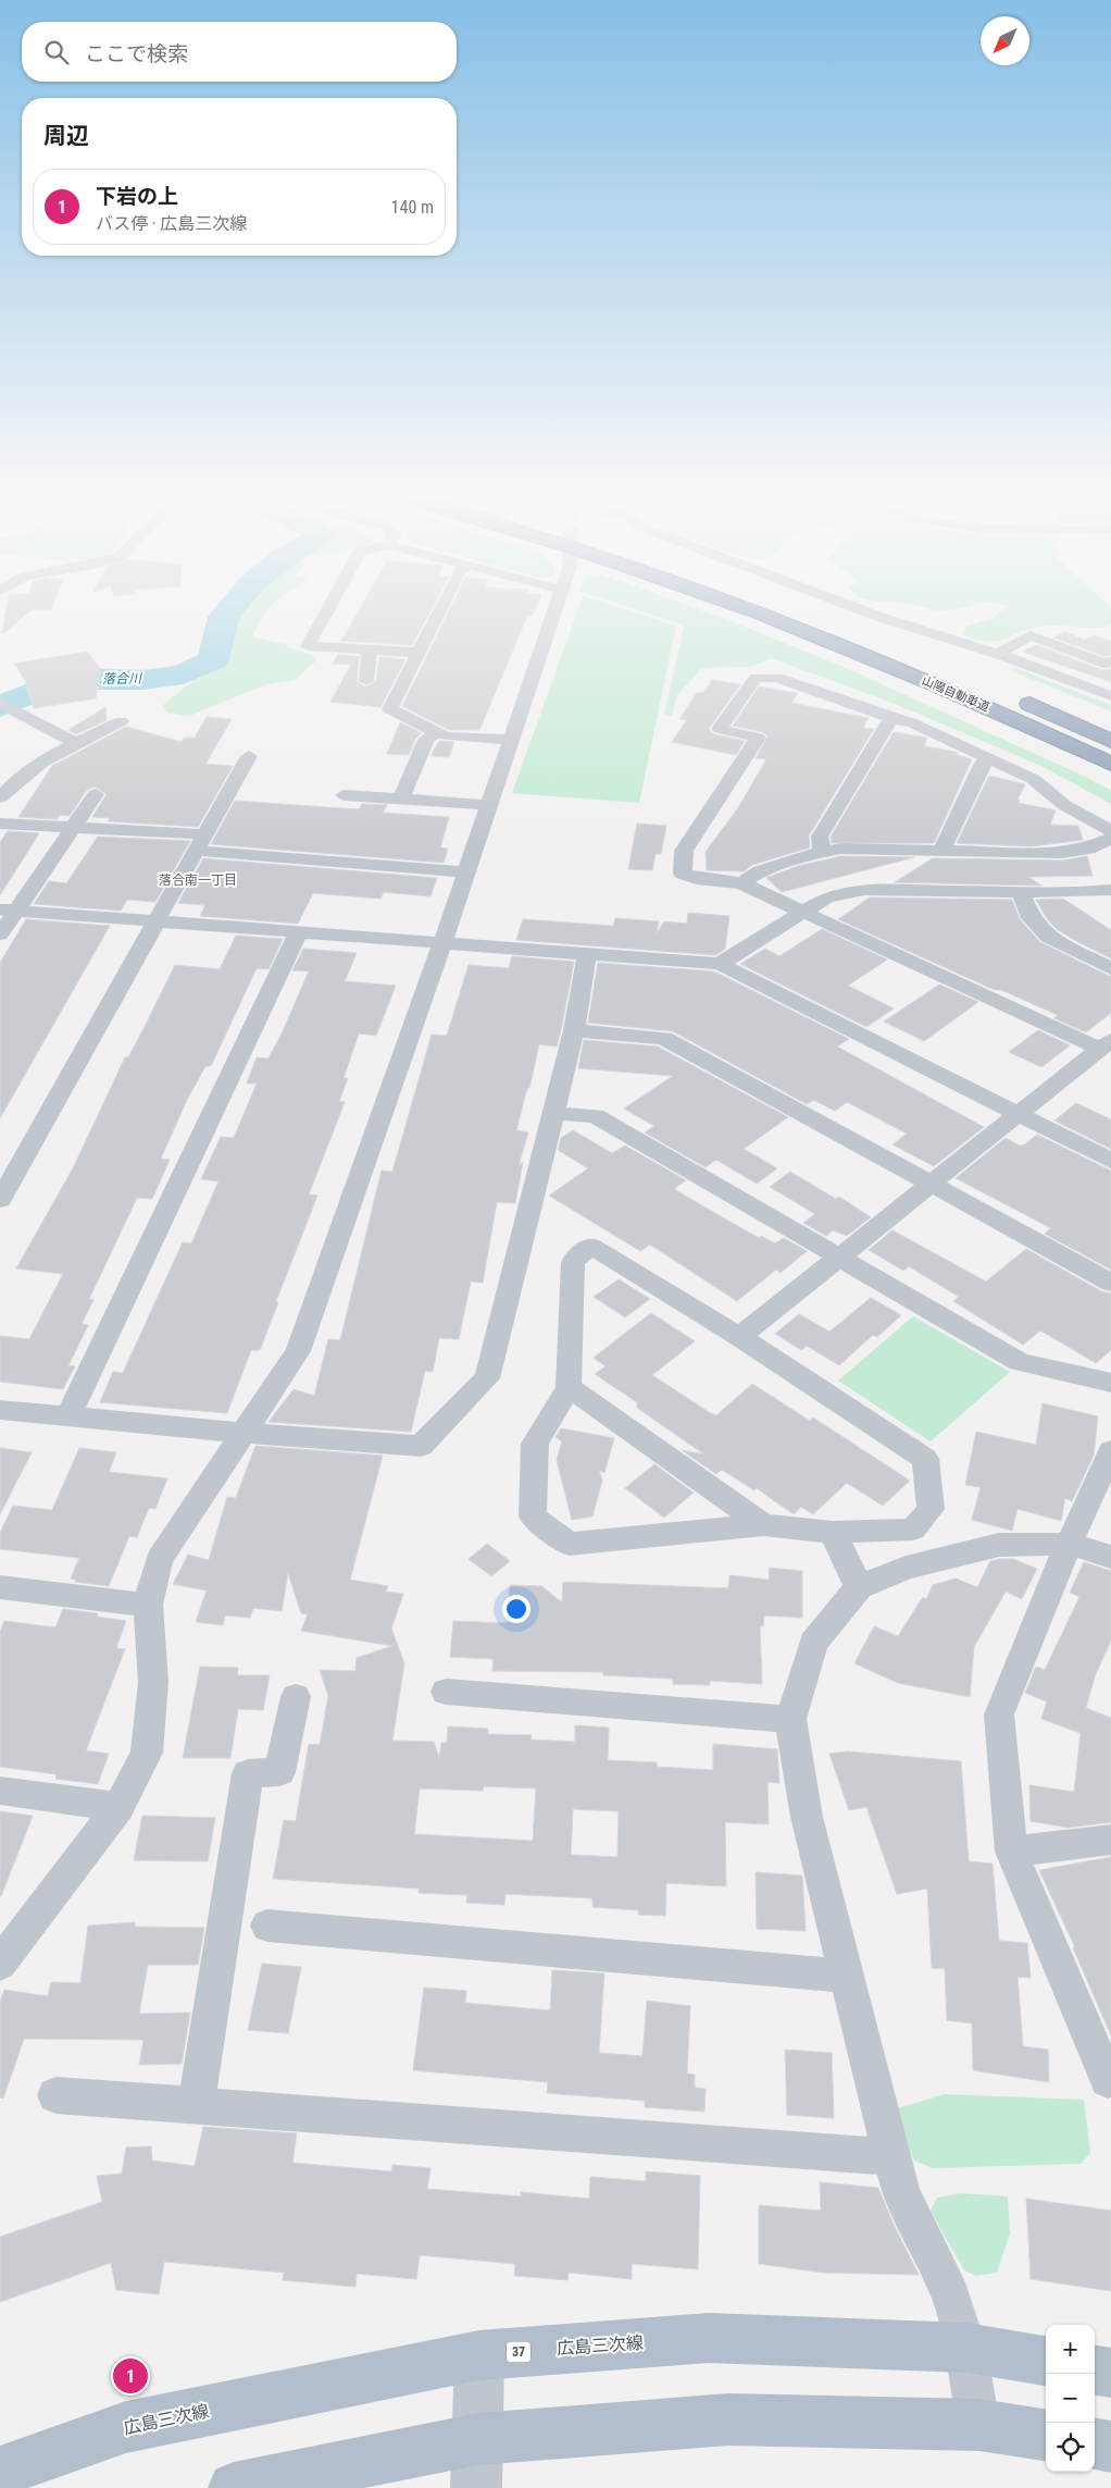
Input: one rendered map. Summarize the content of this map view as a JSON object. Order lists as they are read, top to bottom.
{
  "streets": {
    "highway": ["山陽自動車道"],
    "main road": ["広島三次線", "37"]
  },
  "districts": ["落合南一丁目"],
  "water": ["落合川"],
  "north": "bottom left",
  "page": {
    "search": "ここで検索",
    "heading": "周辺",
    "list": [
      {
        "mark": "1",
        "name": "下岩の上",
        "note": "バス停 · 広島三次線",
        "value": "140 m"
      }
    ],
    "map_buttons": ["+", "−"],
    "pins": "1"
  }
}
